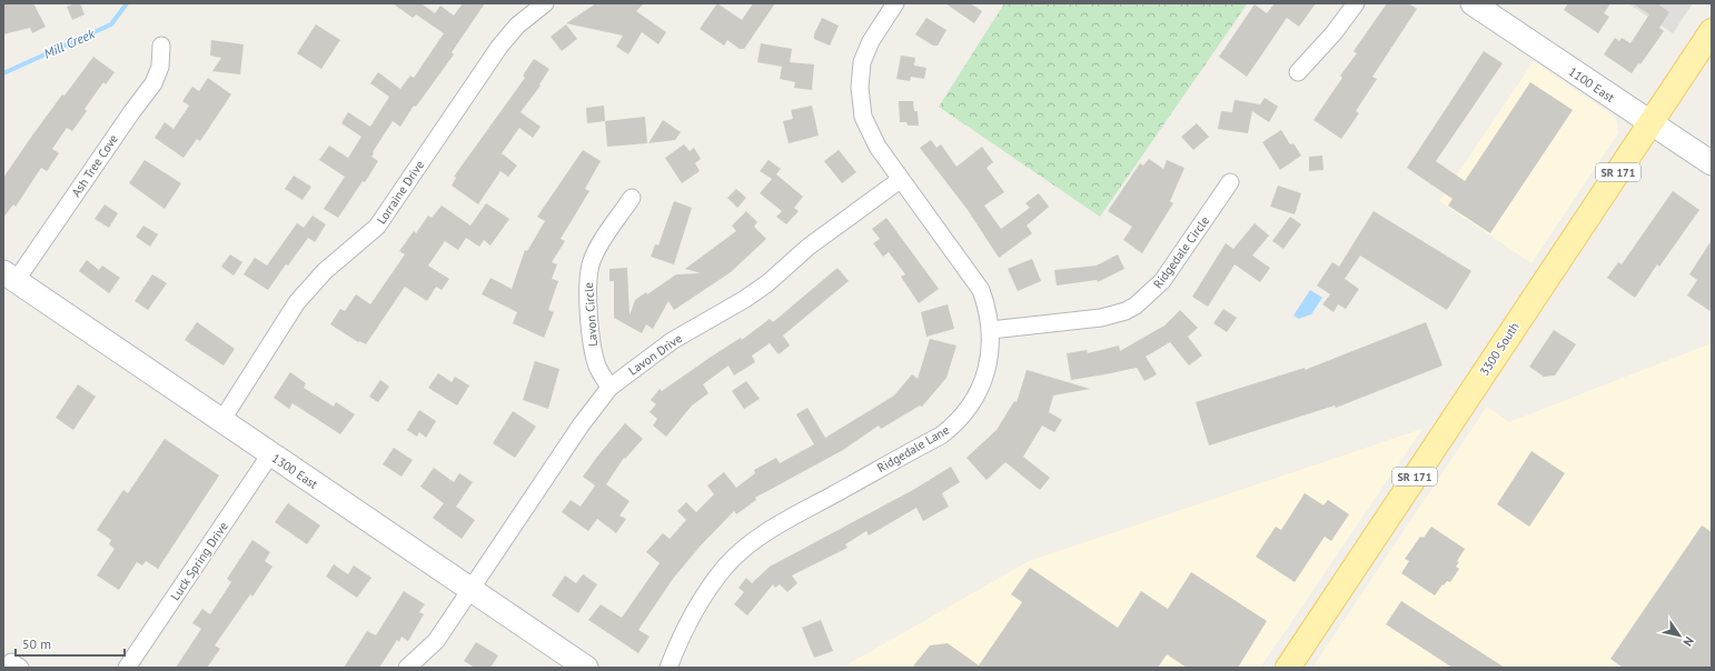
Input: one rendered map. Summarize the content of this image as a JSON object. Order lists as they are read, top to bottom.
{
  "streets": {
    "main road": [
      "1100 East",
      "SR 171",
      "3300 South",
      "1300 East"
    ],
    "street": [
      "Ash Tree Cove",
      "Lorraine Drive",
      "Ridgedale Circle",
      "Lavon Circle",
      "Lavon Drive",
      "Ridgedale Lane",
      "Luck Spring Drive"
    ]
  },
  "crossings": [
    ["1100 East", "3300 South"],
    ["Ash Tree Cove", "1300 East"],
    ["Lorraine Drive", "1300 East"],
    ["Ridgedale Circle", "Ridgedale Lane"],
    ["Lavon Circle", "Lavon Drive"],
    ["Lavon Drive", "Ridgedale Lane"],
    ["Lavon Drive", "1300 East"],
    ["1300 East", "Luck Spring Drive"]
  ],
  "water": ["Mill Creek"],
  "scale_bar": "50 m",
  "north": "bottom right"
}
